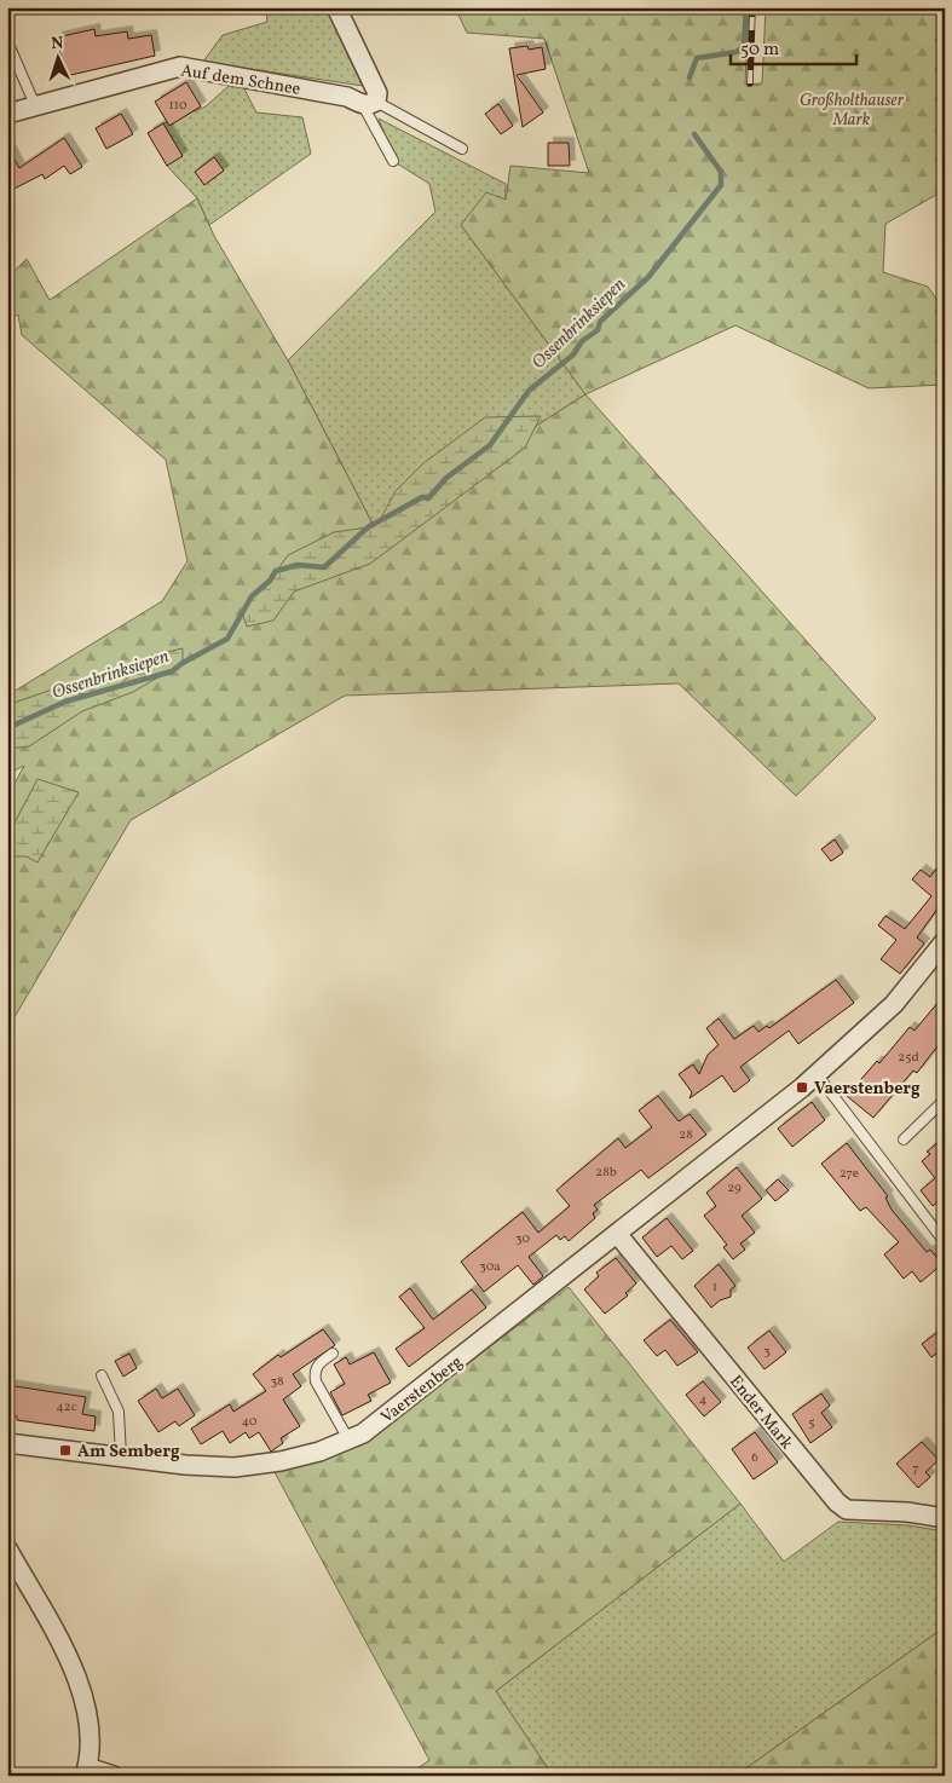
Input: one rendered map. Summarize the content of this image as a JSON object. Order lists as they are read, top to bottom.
{
  "streets": {
    "street": ["Auf dem Schnee", "Vaerstenberg", "Ender Mark"]
  },
  "crossings": [
    ["Vaerstenberg", "Ender Mark"]
  ],
  "water": ["Ossenbrinksiepen"],
  "parks": ["Großholthauser Mark"],
  "places": {
    "transit": ["Vaerstenberg", "Am Semberg"]
  },
  "house_numbers": [
    "110",
    "25d",
    "28",
    "28b",
    "27e",
    "29",
    "30",
    "30a",
    "1",
    "3",
    "38",
    "4",
    "42c",
    "40",
    "5",
    "6",
    "7"
  ],
  "scale_bar": "50 m",
  "north": "top"
}
